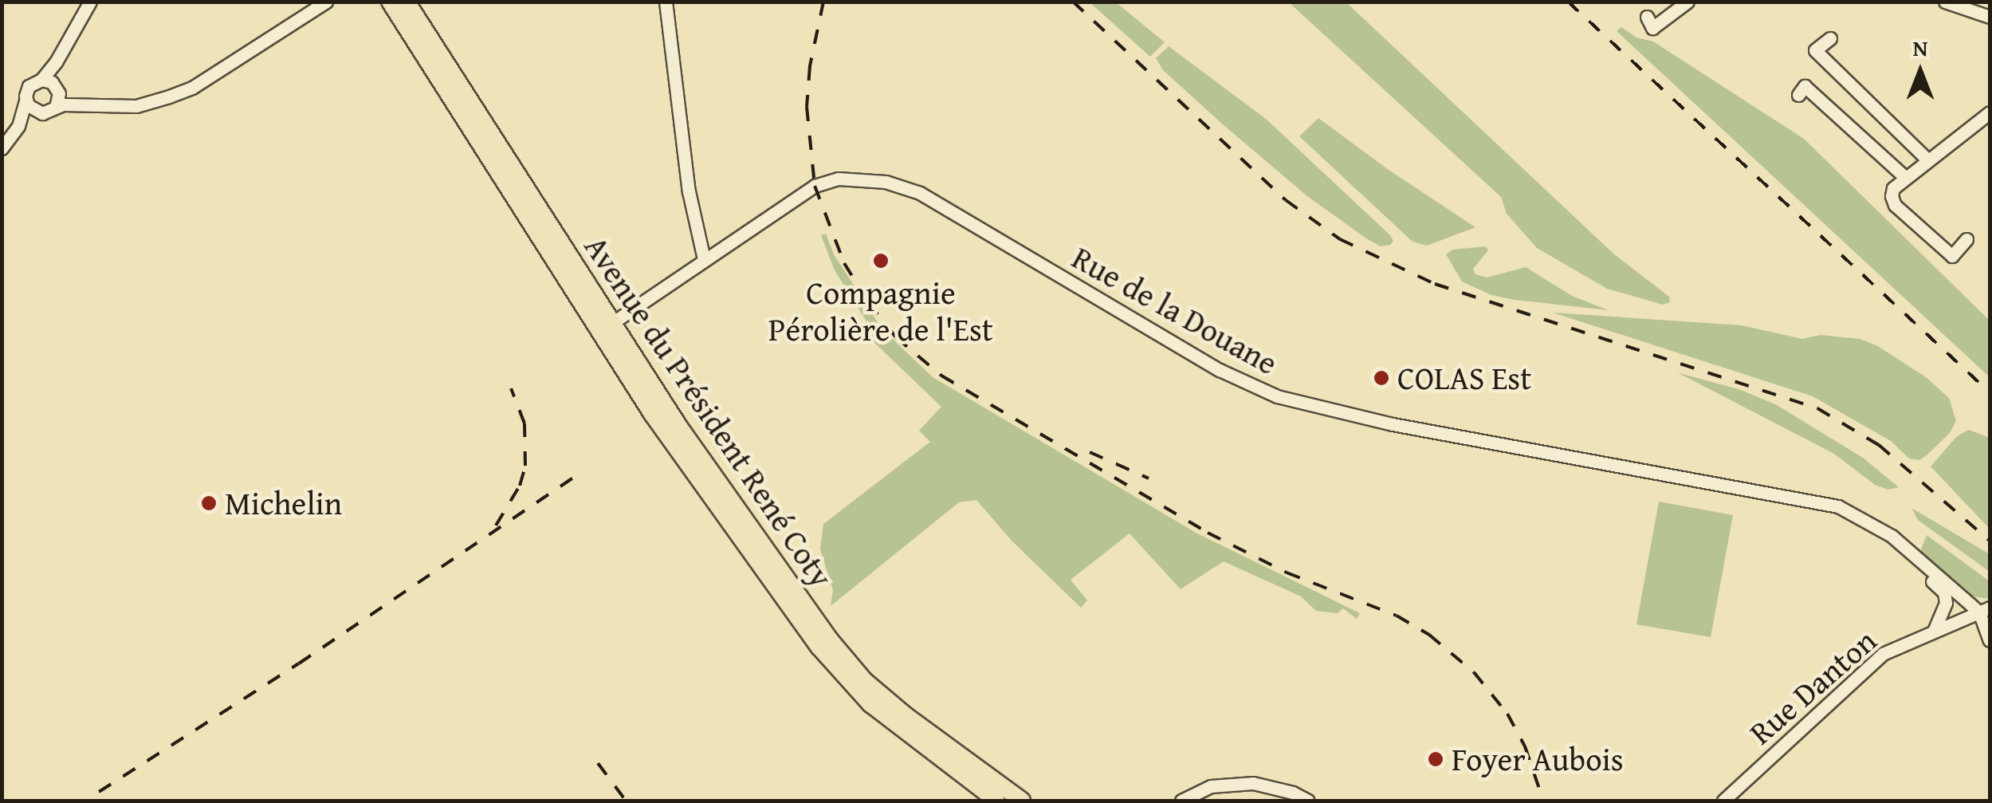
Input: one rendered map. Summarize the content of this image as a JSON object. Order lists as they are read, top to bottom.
{
  "streets": {
    "main road": ["Avenue du Président René Coty"],
    "street": ["Rue de la Douane", "Rue Danton"]
  },
  "crossings": [
    ["Rue de la Douane", "Avenue du Président René Coty"],
    ["Rue de la Douane", "Rue Danton"]
  ],
  "places": [
    "Compagnie Pérolière de l'Est",
    "COLAS Est",
    "Michelin",
    "Foyer Aubois"
  ],
  "north": "top"
}
